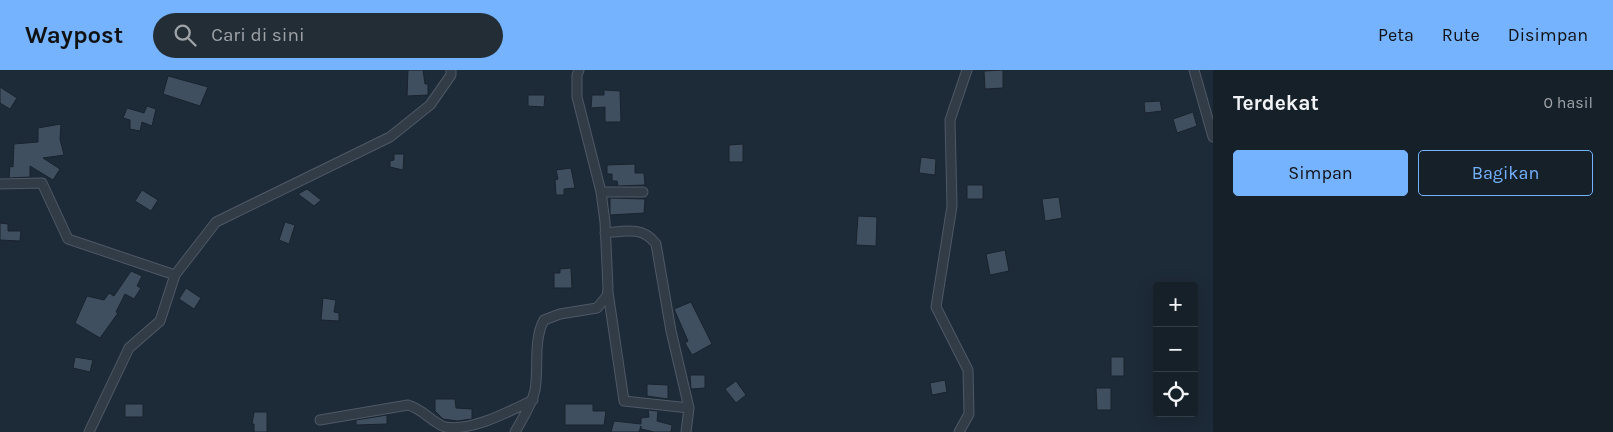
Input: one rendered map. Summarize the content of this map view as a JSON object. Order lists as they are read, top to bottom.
{
  "page": {
    "header": "Waypost",
    "search": "Cari di sini",
    "nav": ["Peta", "Rute", "Disimpan"],
    "heading": ["Terdekat", "0 hasil"],
    "buttons": ["Simpan", "Bagikan"],
    "map_buttons": ["+", "−"]
  }
}
